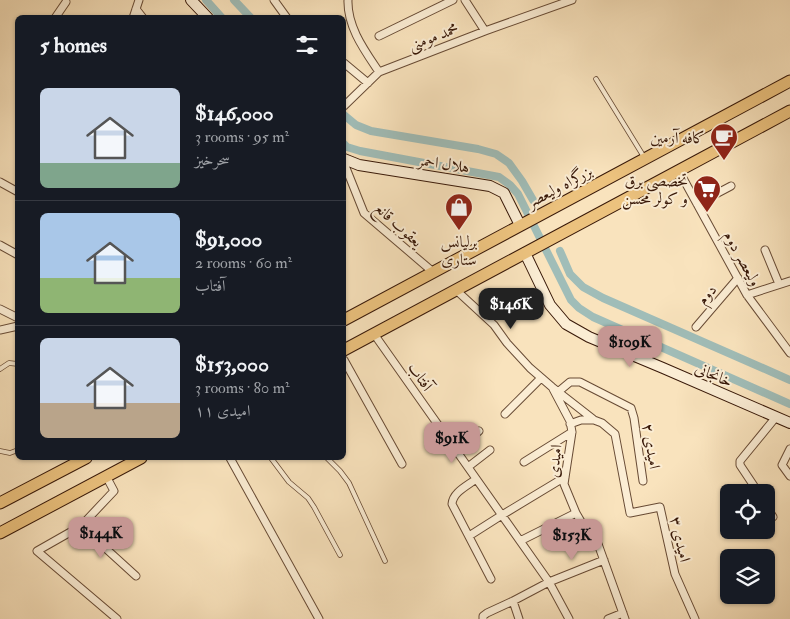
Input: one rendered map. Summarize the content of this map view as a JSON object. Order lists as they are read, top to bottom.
{
  "streets": {
    "highway": ["بزرگراه ولیعصر"],
    "main road": ["هلال احمر", "خانجانی"],
    "street": [
      "محمد مومنی",
      "یعقوب قانع",
      "ولیعصر دوم",
      "دوم",
      "آفتاب",
      "امیدی ۲",
      "امیدی",
      "امیدی ۳"
    ]
  },
  "crossings": [
    ["هلال احمر", "بزرگراه ولیعصر"],
    ["بزرگراه ولیعصر", "یعقوب قانع"],
    ["ولیعصر دوم", "دوم"],
    ["امیدی ۲", "امیدی"],
    ["امیدی ۲", "امیدی ۳"],
    ["امیدی", "امیدی ۳"]
  ],
  "places": {
    "cafe": ["کافه آرمین"],
    "supermarket": ["تخصصی برق و کولر محسن"],
    "shop": ["برلیانس ستاری"]
  },
  "page": {
    "heading": "5 homes",
    "list": [
      {
        "name": "$146,000",
        "note": "3 rooms · 95 m² · سحرخیز"
      },
      {
        "name": "$91,000",
        "note": "2 rooms · 60 m² · آفتاب"
      },
      {
        "name": "$153,000",
        "note": "3 rooms · 80 m² · امیدی ۱۱"
      }
    ],
    "price": [
      "$146K",
      "$109K",
      "$91K",
      "$144K",
      "$153K"
    ]
  }
}
